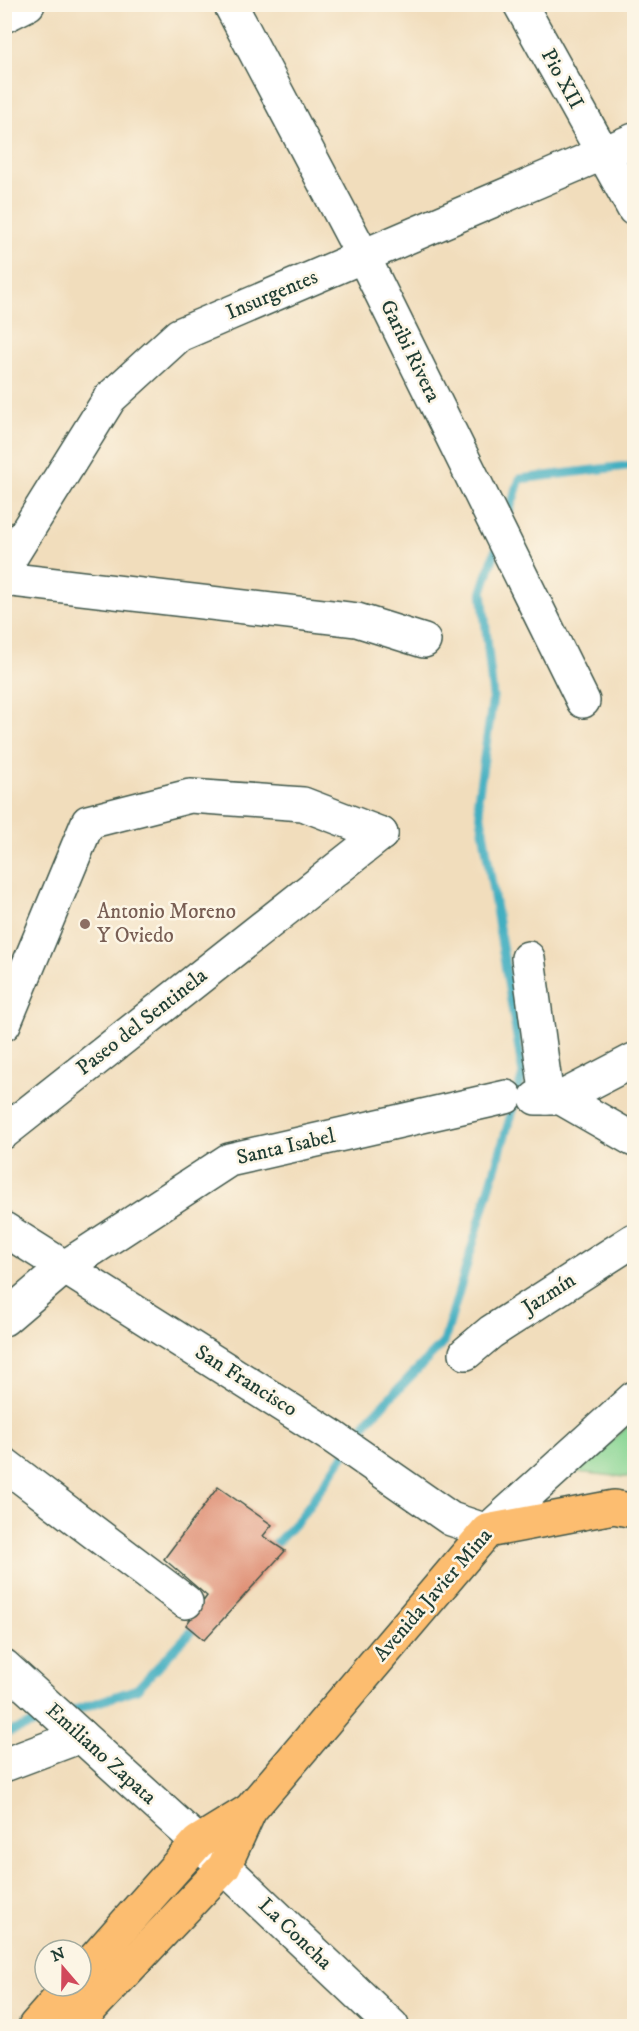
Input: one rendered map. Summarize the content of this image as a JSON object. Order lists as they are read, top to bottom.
{
  "streets": {
    "main road": ["Avenida Javier Mina"],
    "street": [
      "Pio XII",
      "Insurgentes",
      "Garibi Rivera",
      "Paseo del Sentinela",
      "Santa Isabel",
      "Jazmín",
      "San Francisco",
      "Emiliano Zapata",
      "La Concha"
    ]
  },
  "crossings": [
    ["Pio XII", "Insurgentes"],
    ["Insurgentes", "Garibi Rivera"],
    ["Santa Isabel", "San Francisco"],
    ["San Francisco", "Avenida Javier Mina"],
    ["Avenida Javier Mina", "Emiliano Zapata"],
    ["Avenida Javier Mina", "La Concha"],
    ["Emiliano Zapata", "La Concha"]
  ],
  "places": ["Antonio Moreno Y Oviedo"],
  "north": "top"
}
